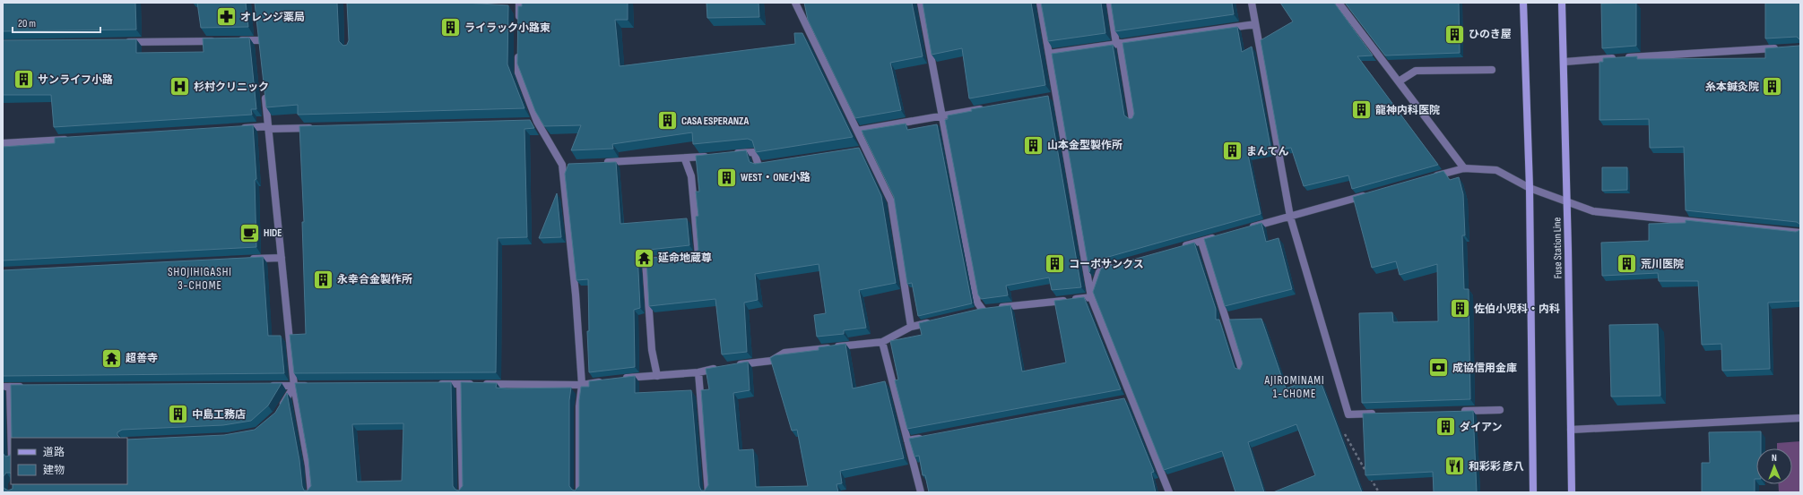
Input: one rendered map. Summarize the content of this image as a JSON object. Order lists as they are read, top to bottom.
{
  "streets": {
    "main road": ["Fuse Station Line"]
  },
  "districts": ["SHOJIHIGASHI 3-CHOME", "AJIROMINAMI 1-CHOME"],
  "places": {
    "pharmacy": ["オレンジ薬局"],
    "building": [
      "ライラック小路東",
      "ひのき屋",
      "サンライフ小路",
      "糸本鍼灸院",
      "龍神内科医院",
      "CASA ESPERANZA",
      "山本金型製作所",
      "まんてん",
      "WEST・ONE小路",
      "コーポサンクス",
      "荒川医院",
      "永幸合金製作所",
      "佐伯小児科・内科",
      "中島工務店",
      "ダイアン"
    ],
    "hospital": ["杉村クリニック"],
    "cafe": ["HIDE"],
    "temple": ["延命地蔵尊", "超善寺"],
    "bank": ["成協信用金庫"],
    "restaurant": ["和彩彩 彦八"]
  },
  "legend": ["道路", "建物"],
  "scale_bar": "20 m",
  "north": "top"
}
